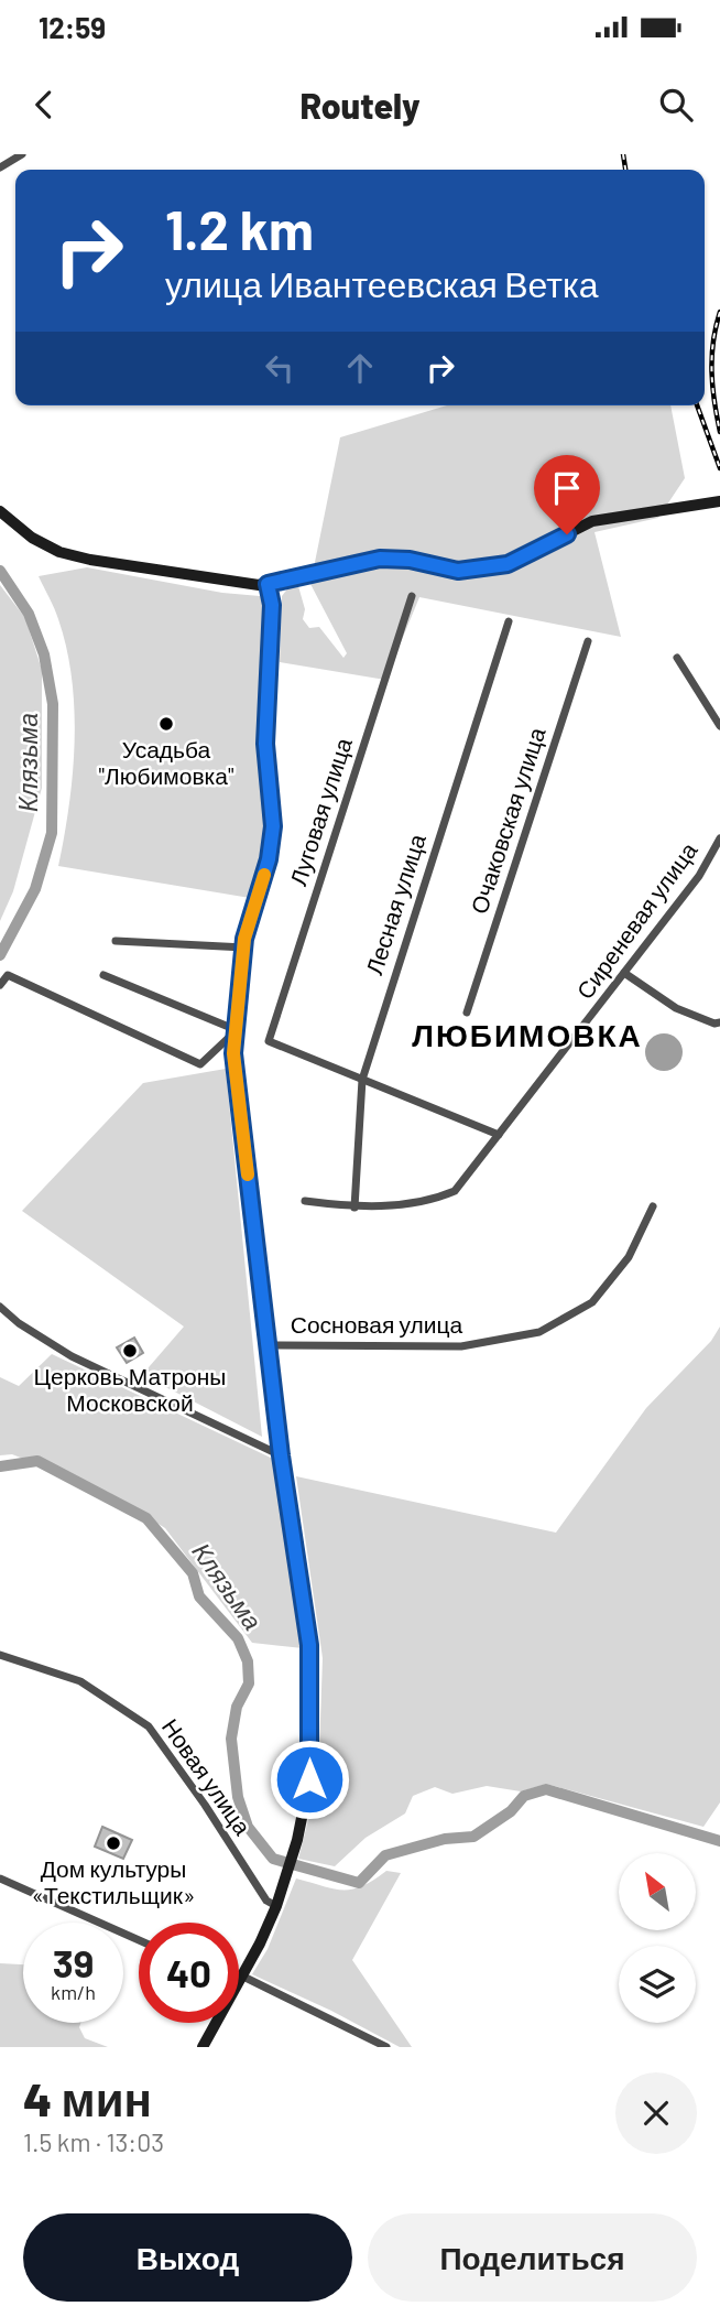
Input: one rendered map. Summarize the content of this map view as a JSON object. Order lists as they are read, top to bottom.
{
  "streets": {
    "street": [
      "Луговая улица",
      "Очаковская улица",
      "Лесная улица",
      "Сиреневая улица",
      "Сосновая улица",
      "Новая улица"
    ]
  },
  "crossings": [
    ["Луговая улица", "Лесная улица"],
    ["Лесная улица", "Сиреневая улица"]
  ],
  "districts": ["ЛЮБИМОВКА"],
  "water": ["Клязьма"],
  "places": ["Усадьба \"Любимовка\"", "Церковь Матроны Московской", "Дом культуры «Текстильщик»"],
  "north": "top left",
  "page": {
    "status": "12:59",
    "header": "Routely",
    "turn": ["1.2 km", "улица Ивантеевская Ветка"],
    "speed": "39 km/h",
    "limit": "40",
    "heading": ["4 мин", "1.5 km · 13:03"],
    "buttons": ["Выход", "Поделиться"]
  }
}
